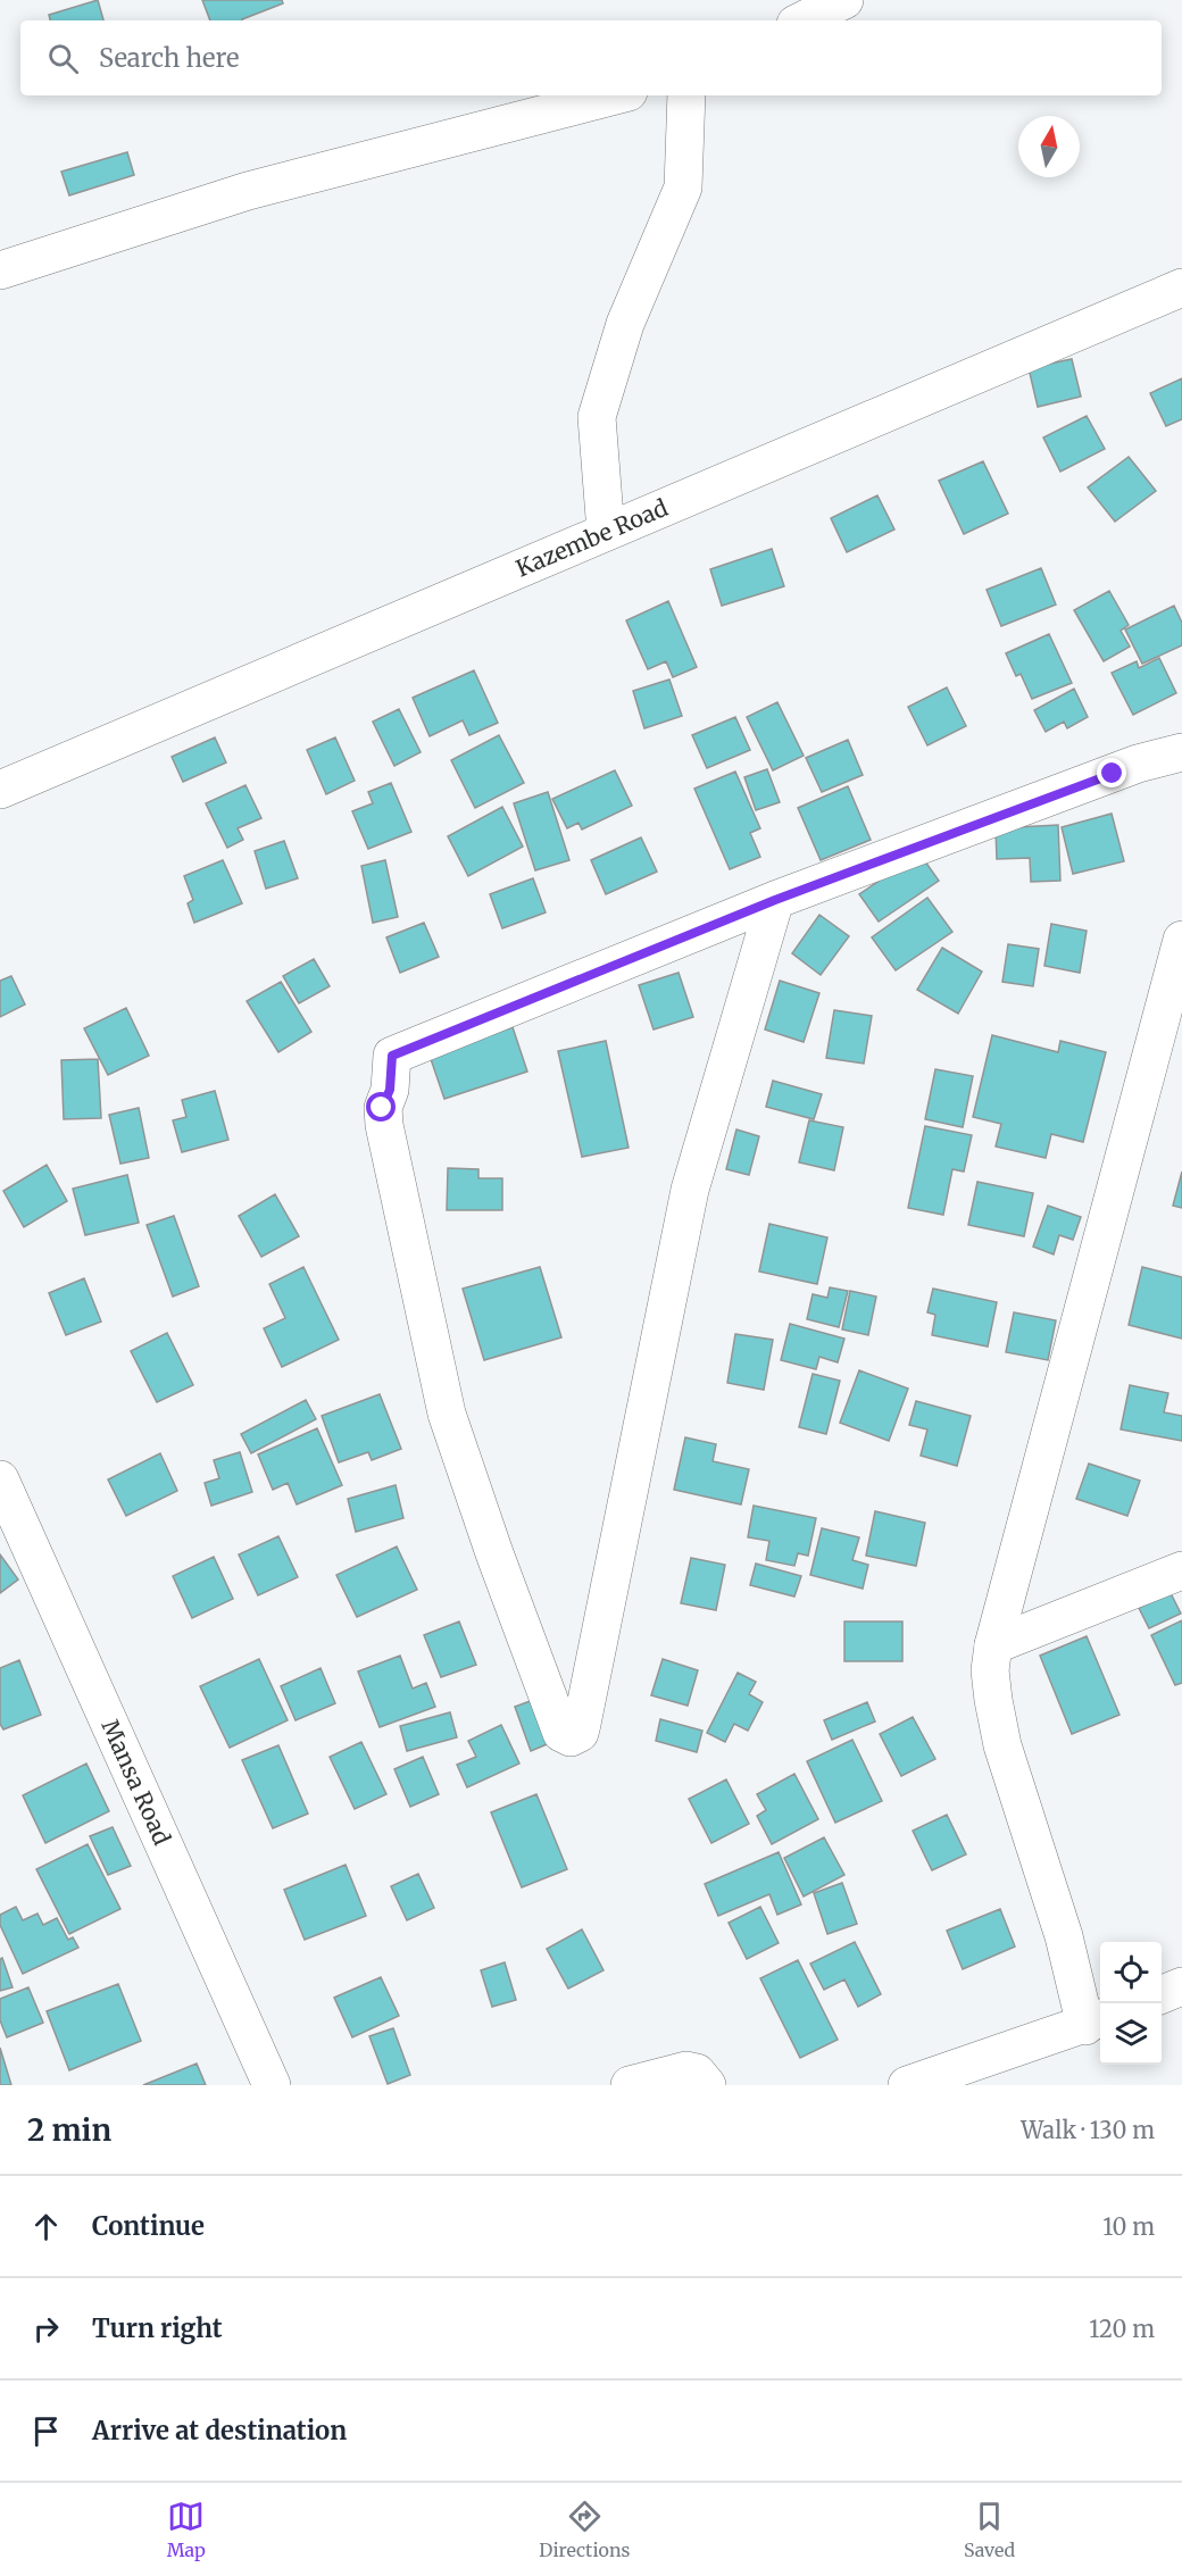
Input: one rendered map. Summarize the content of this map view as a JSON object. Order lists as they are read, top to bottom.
{
  "streets": {
    "street": ["Kazembe Road", "Mansa Road"]
  },
  "north": "top",
  "page": {
    "search": "Search here",
    "heading": ["2 min", "Walk · 130 m"],
    "list": [
      ["Continue", "10 m"],
      ["Turn right", "120 m"],
      "Arrive at destination"
    ],
    "nav": ["Map", "Directions", "Saved"]
  }
}
